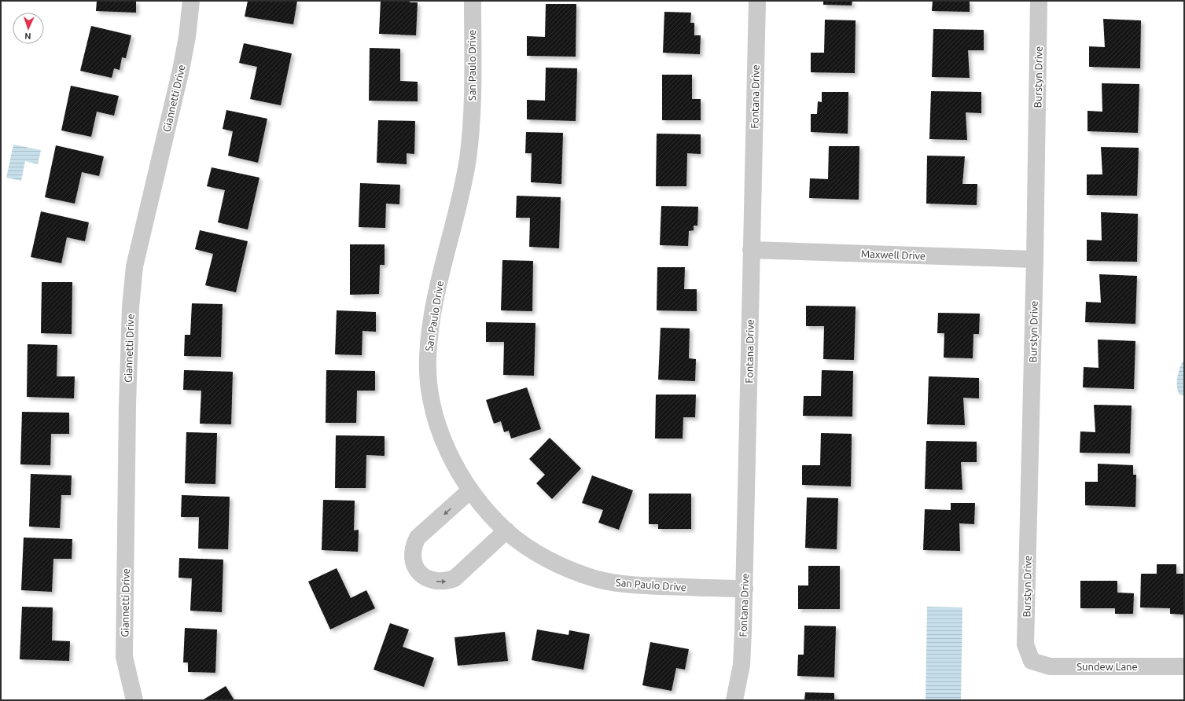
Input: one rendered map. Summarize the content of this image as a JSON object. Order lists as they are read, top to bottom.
{
  "streets": {
    "street": [
      "San Paulo Drive",
      "Burstyn Drive",
      "Fontana Drive",
      "Giannetti Drive",
      "Maxwell Drive",
      "Sundew Lane"
    ]
  },
  "crossings": [
    ["San Paulo Drive", "Fontana Drive"],
    ["Burstyn Drive", "Maxwell Drive"],
    ["Burstyn Drive", "Sundew Lane"],
    ["Fontana Drive", "Maxwell Drive"]
  ],
  "north": "bottom"
}
